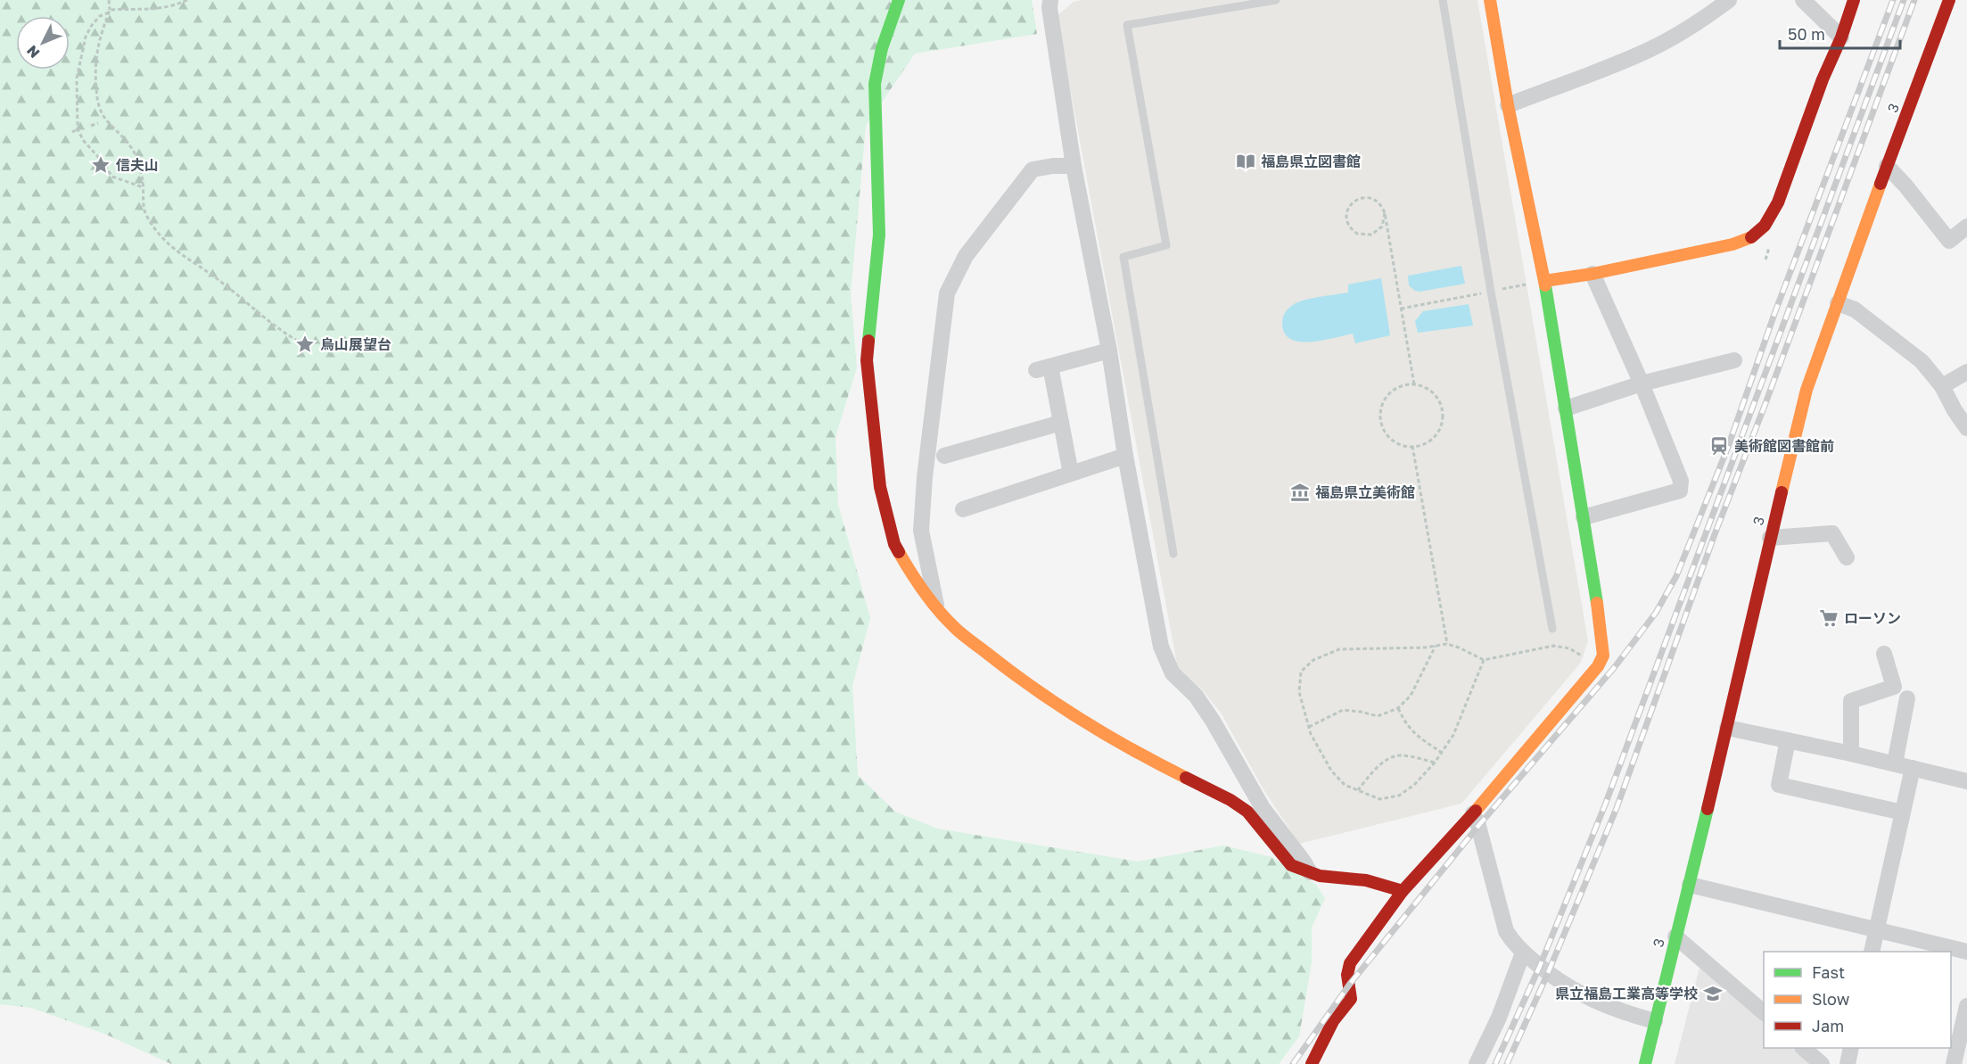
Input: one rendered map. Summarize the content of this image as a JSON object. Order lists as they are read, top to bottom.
{
  "streets": {
    "street": ["3"]
  },
  "places": {
    "library": ["福島県立図書館"],
    "place": ["信夫山", "烏山展望台"],
    "station": ["美術館図書館前"],
    "museum": ["福島県立美術館"],
    "supermarket": ["ローソン"],
    "school or university": ["県立福島工業高等学校"]
  },
  "legend": ["Fast", "Slow", "Jam"],
  "scale_bar": "50 m",
  "north": "bottom left"
}
